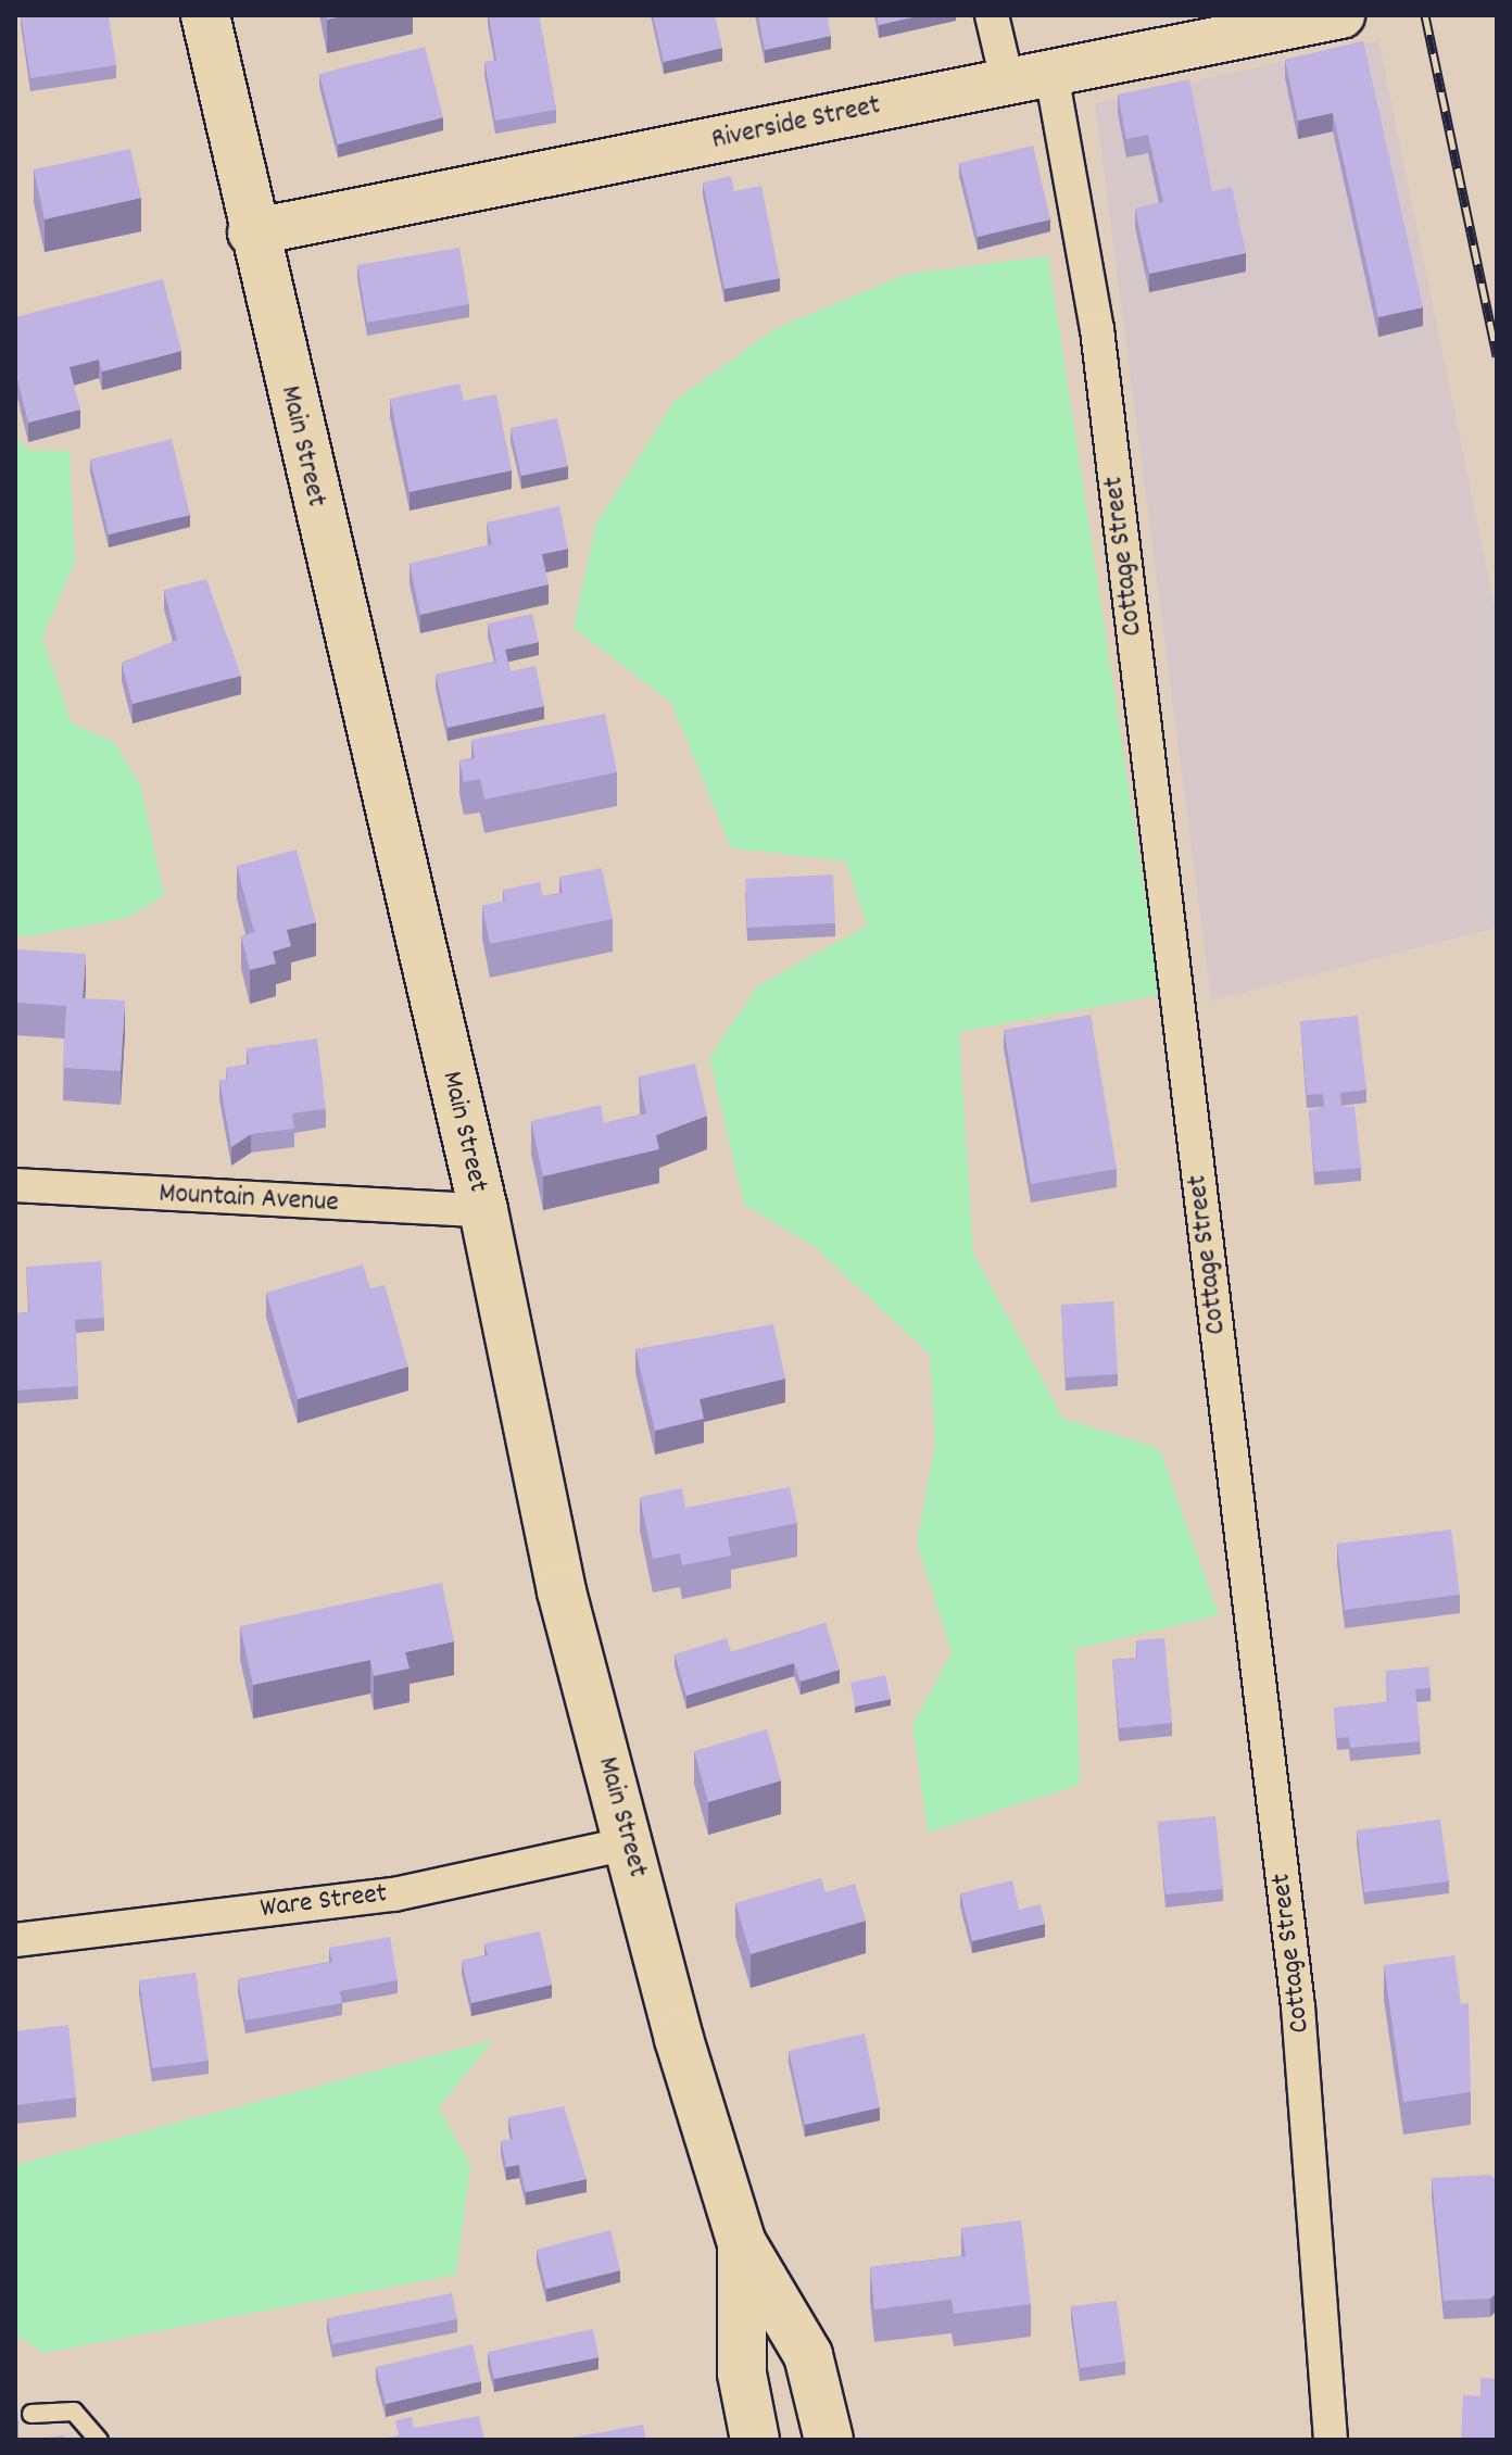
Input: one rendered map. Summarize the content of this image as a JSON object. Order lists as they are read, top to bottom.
{
  "streets": {
    "highway": ["Main Street"],
    "street": [
      "Riverside Street",
      "Cottage Street",
      "Mountain Avenue",
      "Ware Street"
    ]
  },
  "crossings": [
    ["Riverside Street", "Main Street"],
    ["Riverside Street", "Cottage Street"],
    ["Main Street", "Mountain Avenue"],
    ["Main Street", "Ware Street"]
  ]
}
